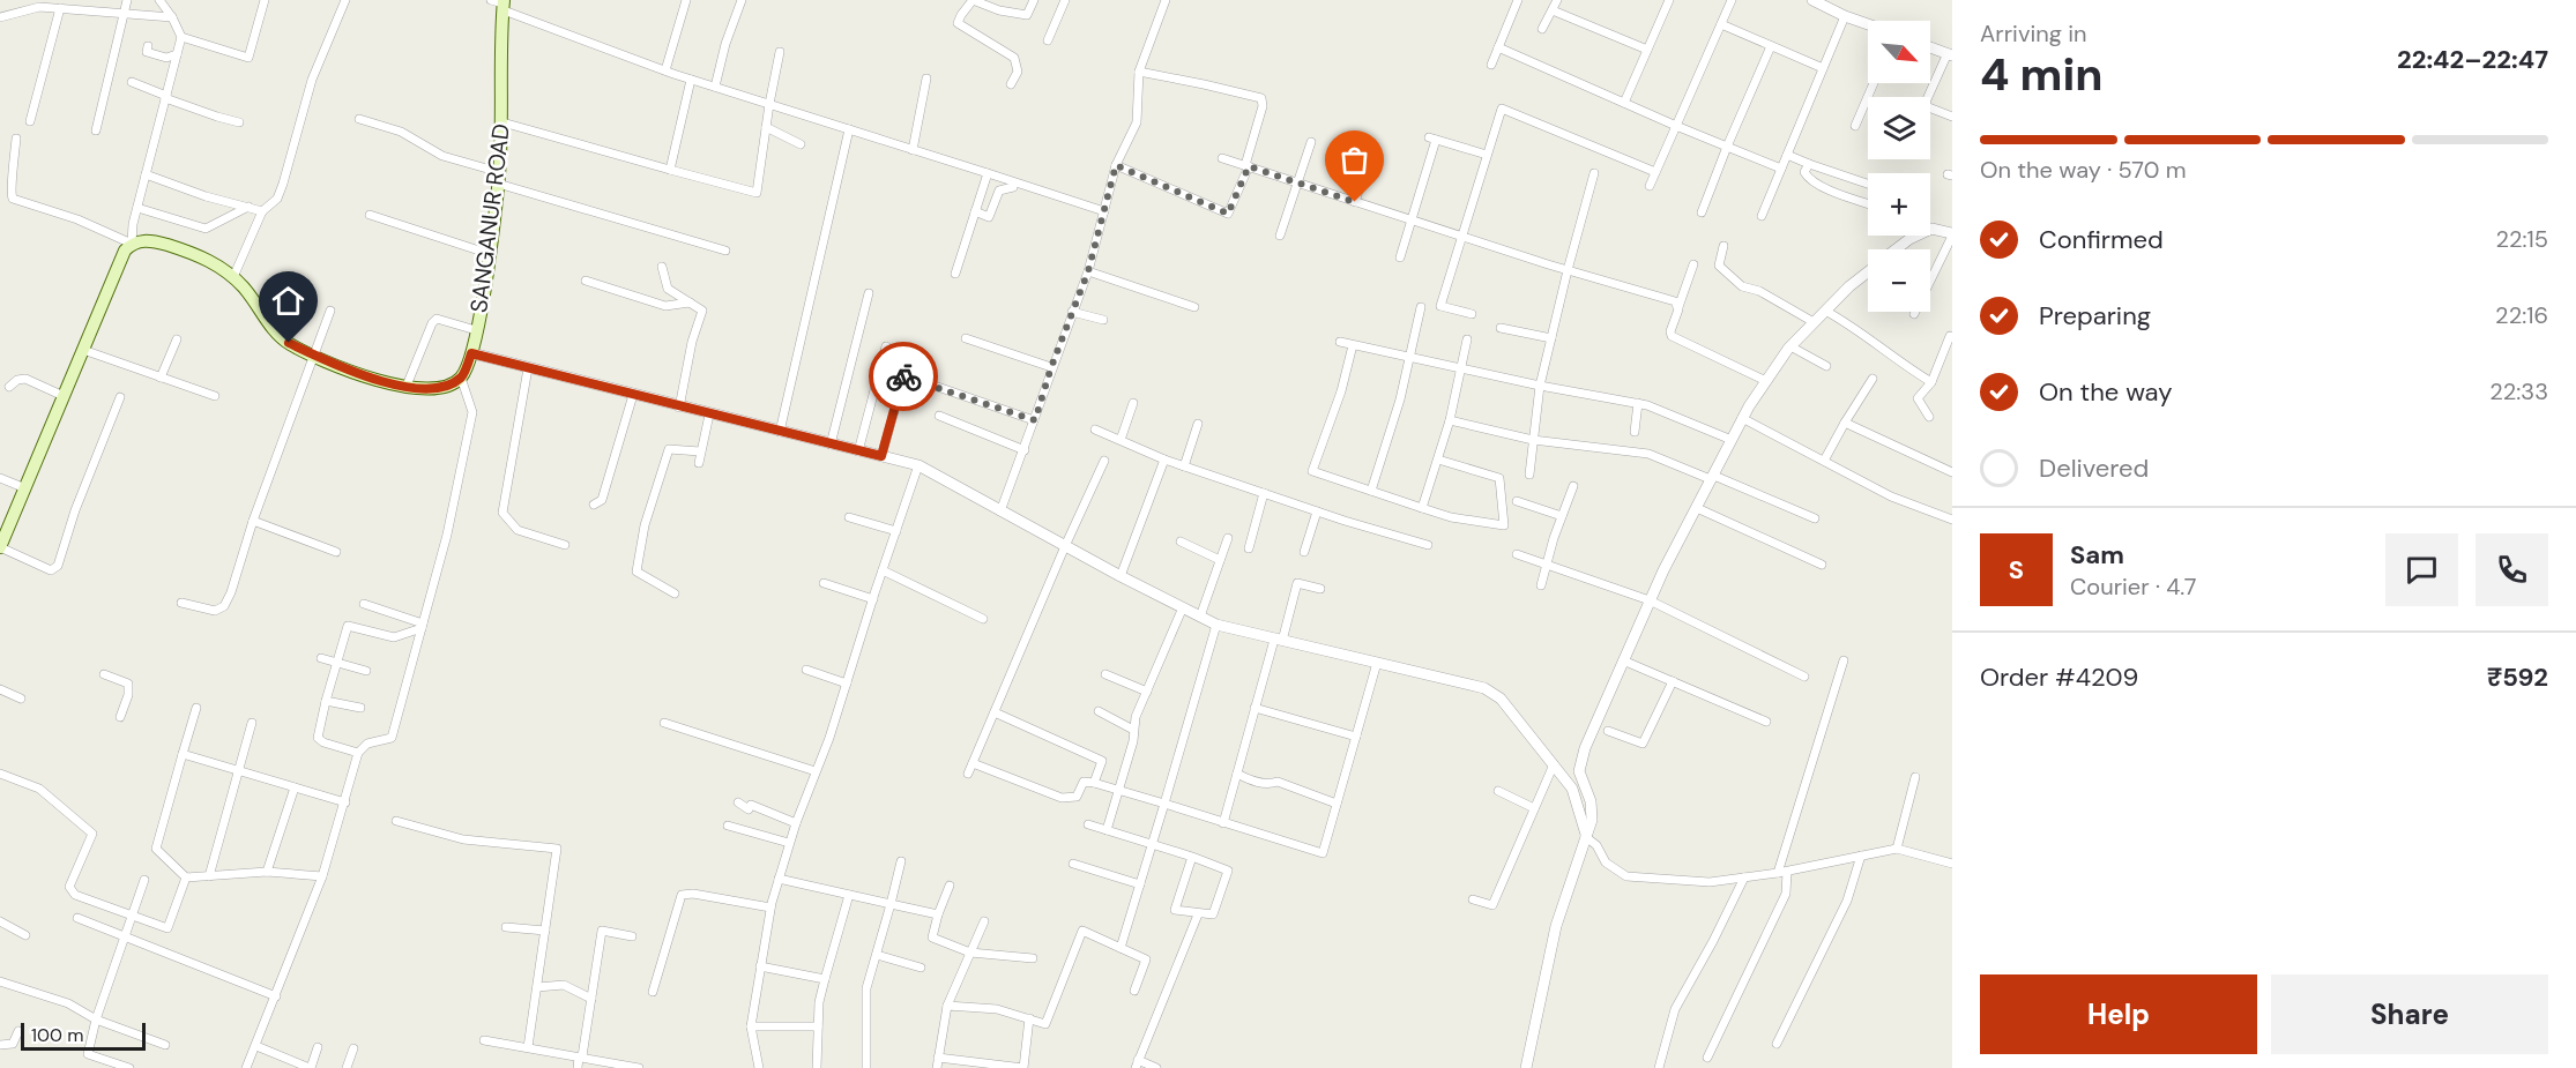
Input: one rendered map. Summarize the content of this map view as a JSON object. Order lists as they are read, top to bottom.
{
  "streets": {
    "main road": ["SANGANUR ROAD"]
  },
  "scale_bar": "100 m",
  "north": "bottom right",
  "page": {
    "heading": ["4 min", "Arriving in", "22:42–22:47"],
    "panel": [
      "Sam",
      "Courier · 4.7",
      "Order #4209",
      "₹592"
    ],
    "map_buttons": ["+", "−"],
    "bar": "On the way · 570 m",
    "list": [
      ["Confirmed", "22:15"],
      ["Preparing", "22:16"],
      ["On the way", "22:33"],
      "Delivered"
    ],
    "round": "S",
    "buttons": ["Help", "Share"],
    "scale": "100 m"
  }
}
